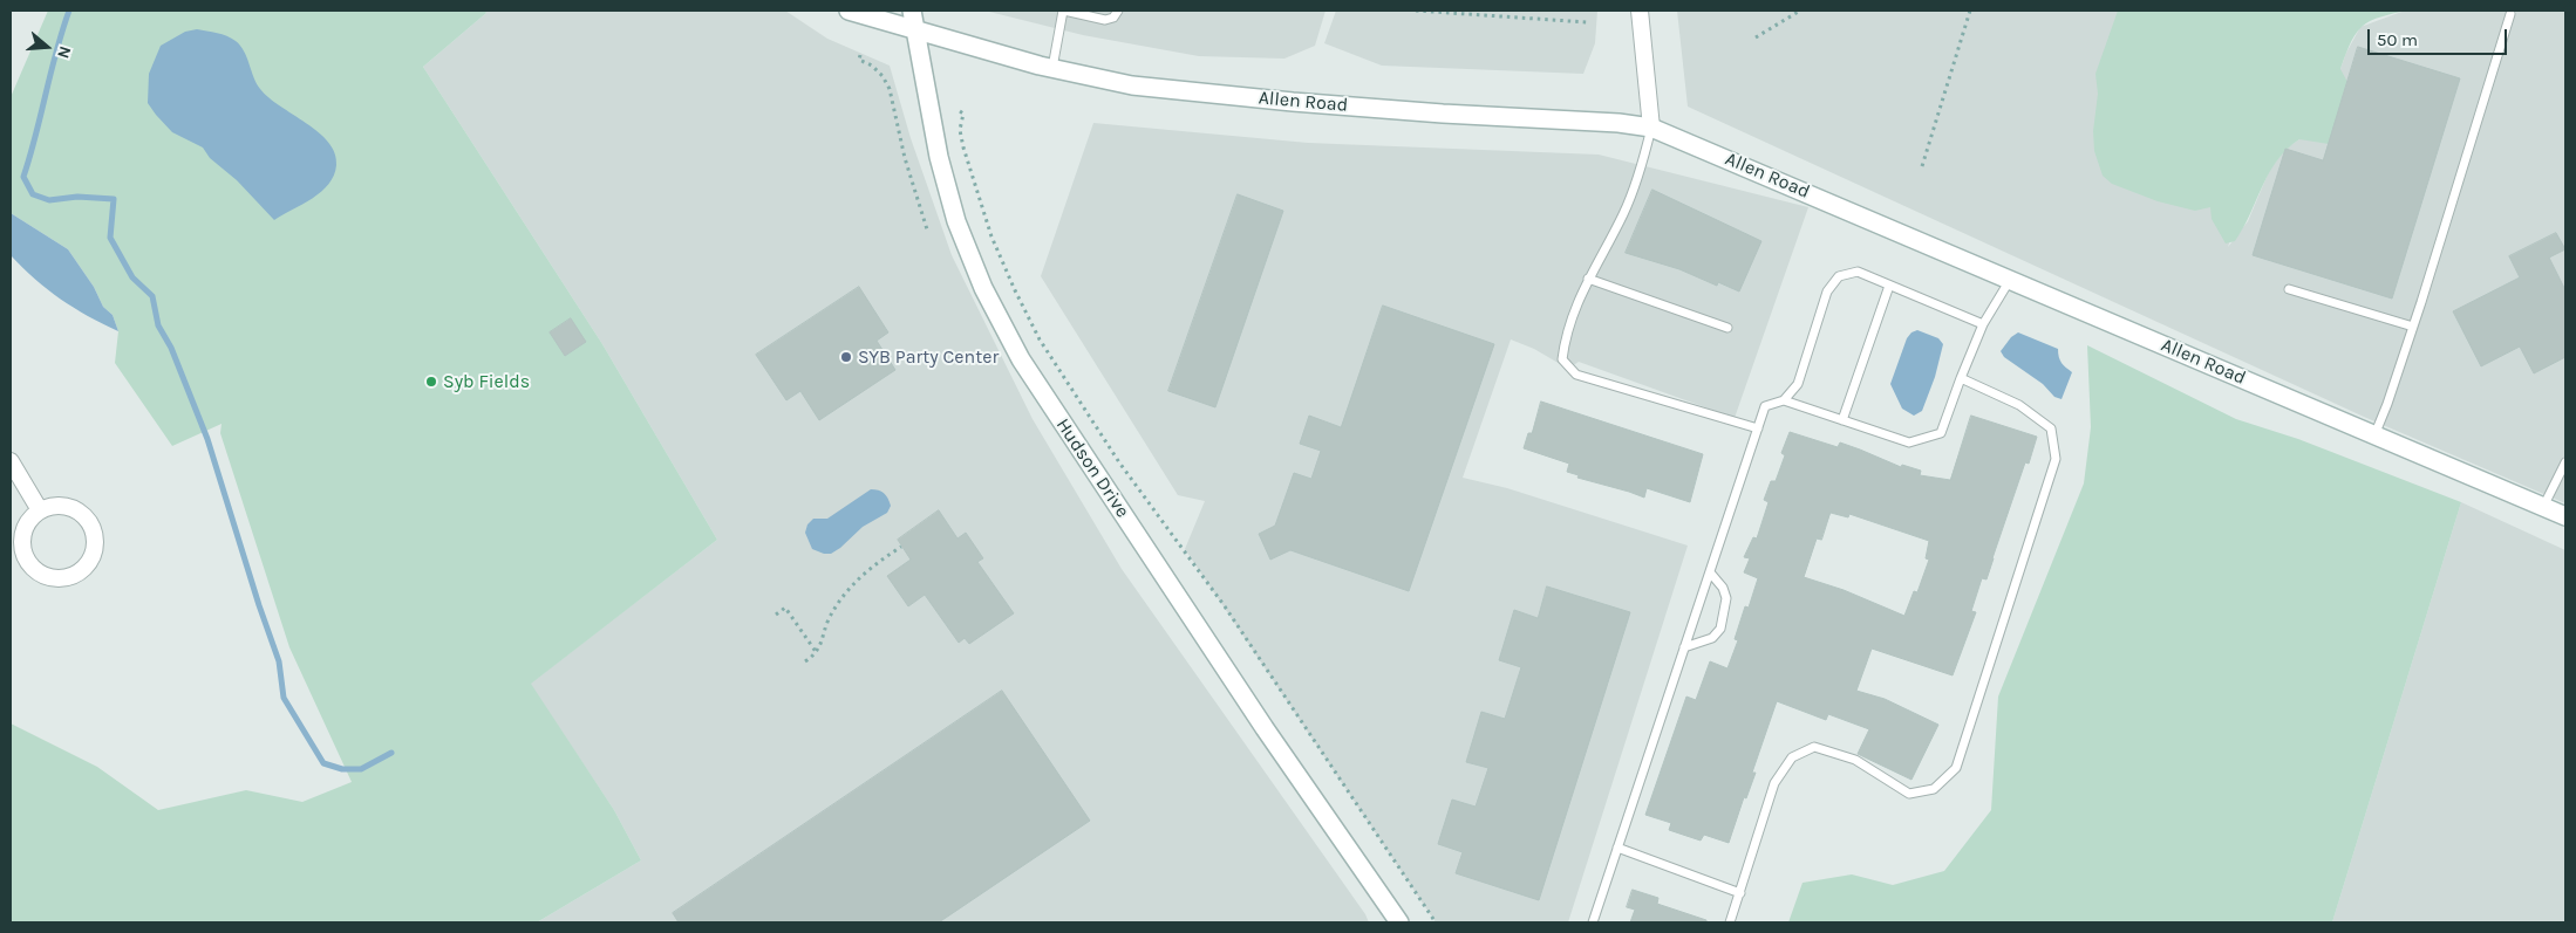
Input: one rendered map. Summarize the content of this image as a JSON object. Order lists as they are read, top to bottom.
{
  "streets": {
    "street": ["Allen Road", "Hudson Drive"]
  },
  "crossings": [
    ["Allen Road", "Hudson Drive"]
  ],
  "places": ["SYB Party Center", "Syb Fields"],
  "scale_bar": "50 m",
  "north": "right"
}
